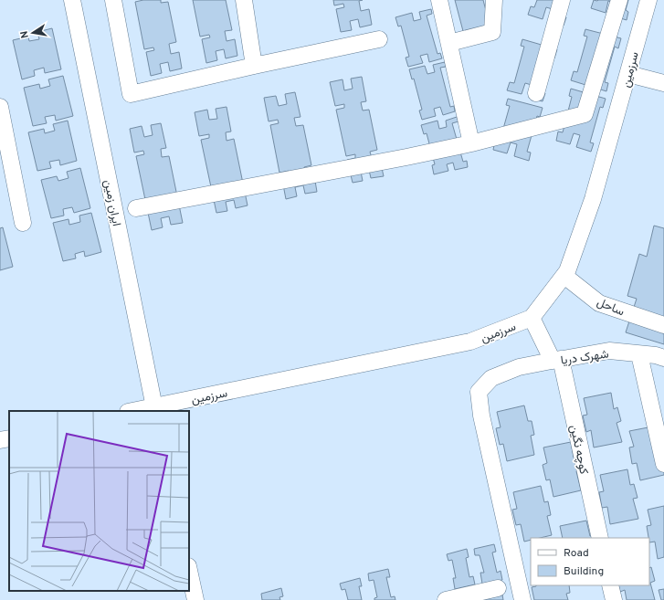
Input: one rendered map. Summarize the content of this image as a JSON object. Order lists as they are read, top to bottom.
{
  "streets": {
    "street": [
      "سرزمین",
      "ایران زمین",
      "ساحل",
      "شهرک دریا",
      "کوچه نگین"
    ]
  },
  "crossings": [
    ["سرزمین", "ایران زمین"],
    ["سرزمین", "ساحل"],
    ["سرزمین", "شهرک دریا"],
    ["شهرک دریا", "کوچه نگین"]
  ],
  "legend": ["Road", "Building"],
  "north": "left"
}
